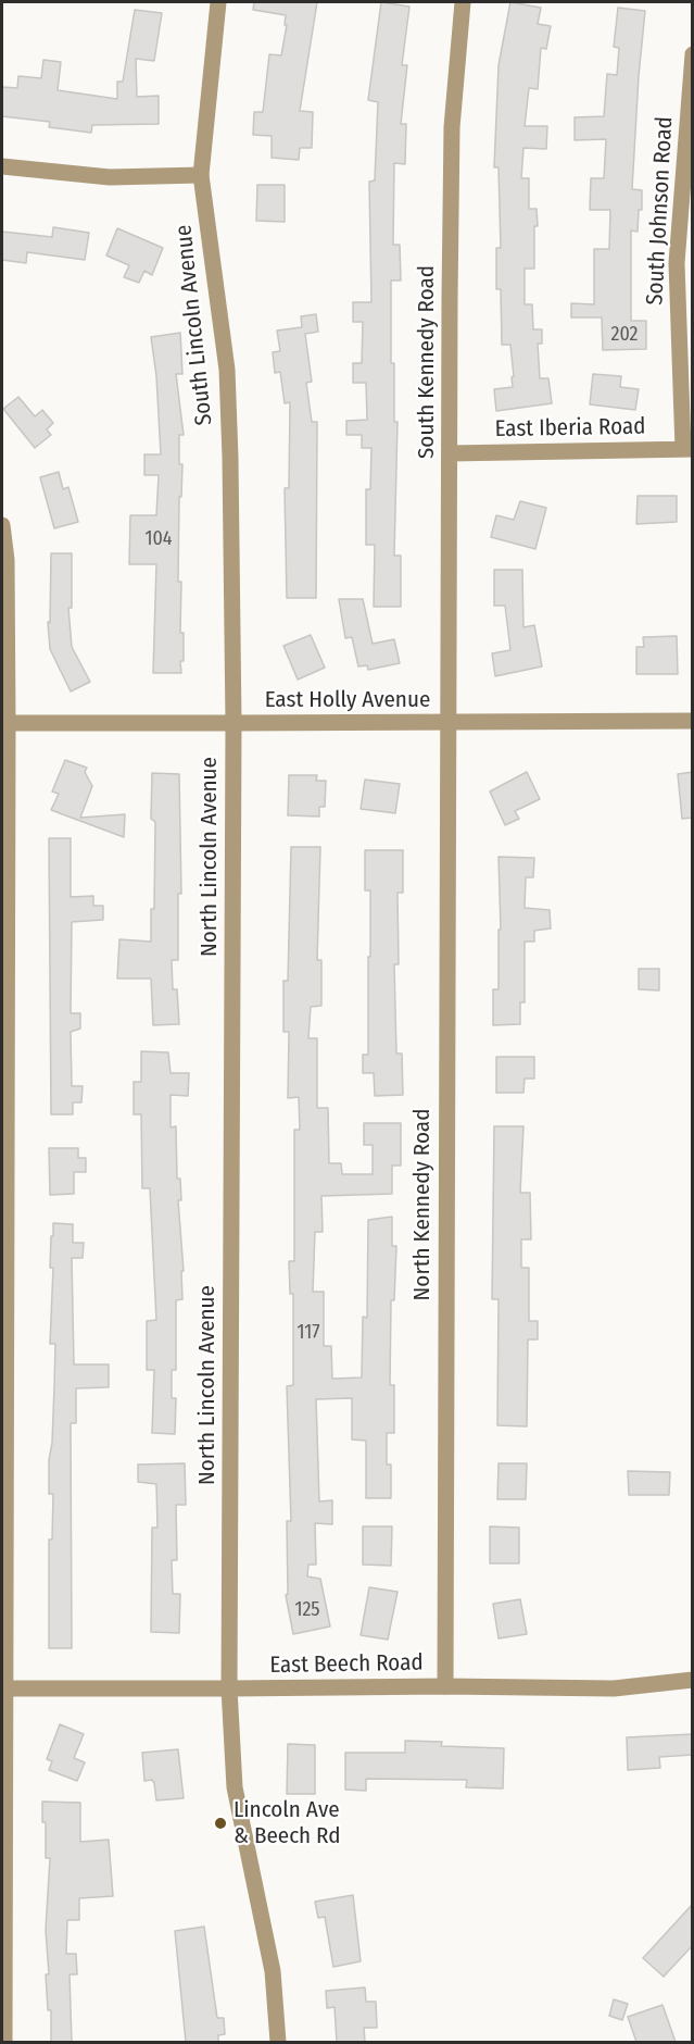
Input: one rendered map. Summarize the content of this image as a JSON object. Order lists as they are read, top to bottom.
{
  "streets": {
    "street": [
      "South Johnson Road",
      "South Lincoln Avenue",
      "South Kennedy Road",
      "East Iberia Road",
      "East Holly Avenue",
      "North Lincoln Avenue",
      "North Kennedy Road",
      "East Beech Road"
    ]
  },
  "crossings": [
    ["South Johnson Road", "East Iberia Road"],
    ["South Lincoln Avenue", "East Holly Avenue"],
    ["South Lincoln Avenue", "North Lincoln Avenue"],
    ["South Kennedy Road", "East Iberia Road"],
    ["South Kennedy Road", "East Holly Avenue"],
    ["South Kennedy Road", "North Kennedy Road"],
    ["East Holly Avenue", "North Lincoln Avenue"],
    ["East Holly Avenue", "North Kennedy Road"],
    ["North Lincoln Avenue", "East Beech Road"],
    ["North Kennedy Road", "East Beech Road"]
  ],
  "places": ["Lincoln Ave & Beech Rd"],
  "house_numbers": [
    "202",
    "104",
    "117",
    "125"
  ]
}
